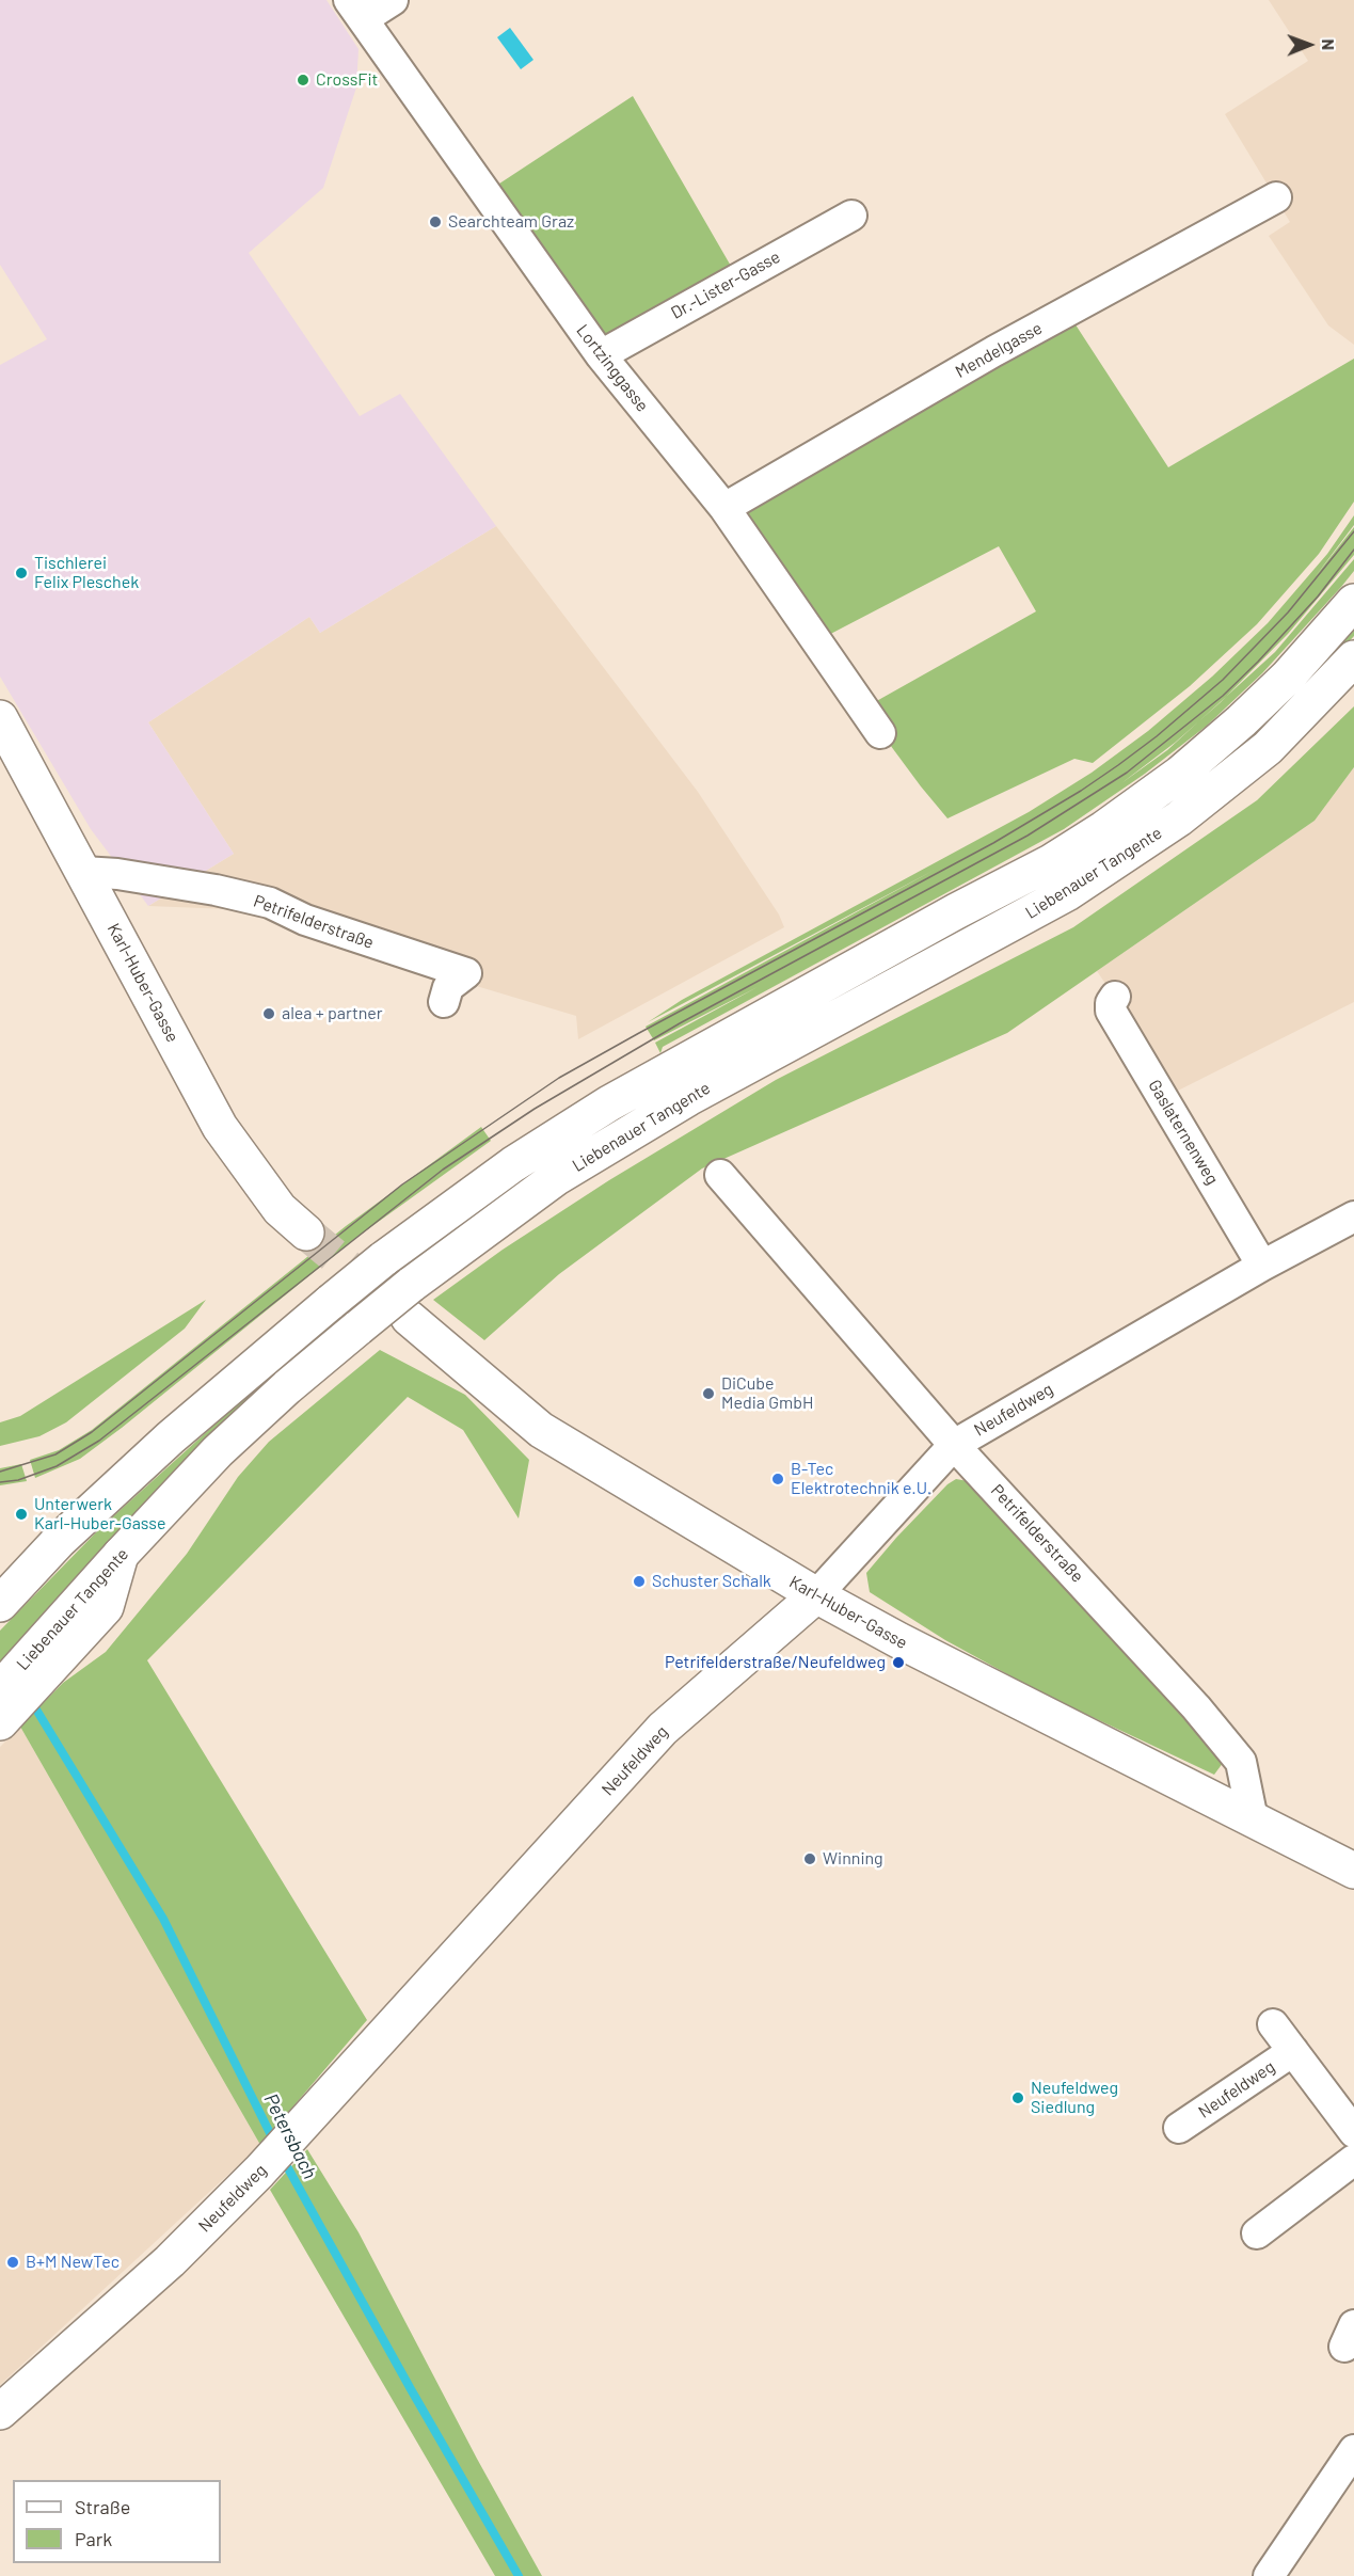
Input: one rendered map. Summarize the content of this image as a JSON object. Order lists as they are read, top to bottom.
{
  "streets": {
    "main road": ["Liebenauer Tangente", "Karl-Huber-Gasse", "Neufeldweg"],
    "street": [
      "Dr.-Lister-Gasse",
      "Mendelgasse",
      "Lortzinggasse",
      "Petrifelderstraße",
      "Gaslaternenweg"
    ]
  },
  "crossings": [
    ["Dr.-Lister-Gasse", "Lortzinggasse"],
    ["Mendelgasse", "Lortzinggasse"],
    ["Liebenauer Tangente", "Karl-Huber-Gasse"],
    ["Petrifelderstraße", "Karl-Huber-Gasse"],
    ["Petrifelderstraße", "Neufeldweg"],
    ["Karl-Huber-Gasse", "Neufeldweg"],
    ["Gaslaternenweg", "Neufeldweg"]
  ],
  "water": ["Petersbach"],
  "places": [
    "CrossFit",
    "Searchteam Graz",
    "Tischlerei Felix Pleschek",
    "alea + partner",
    "DiCube Media GmbH",
    "B-Tec Elektrotechnik e.U.",
    "Unterwerk Karl-Huber-Gasse",
    "Schuster Schalk",
    "Petrifelderstraße/Neufeldweg",
    "Winning",
    "Neufeldweg Siedlung",
    "B+M NewTec"
  ],
  "legend": ["Straße", "Park"],
  "north": "right"
}
